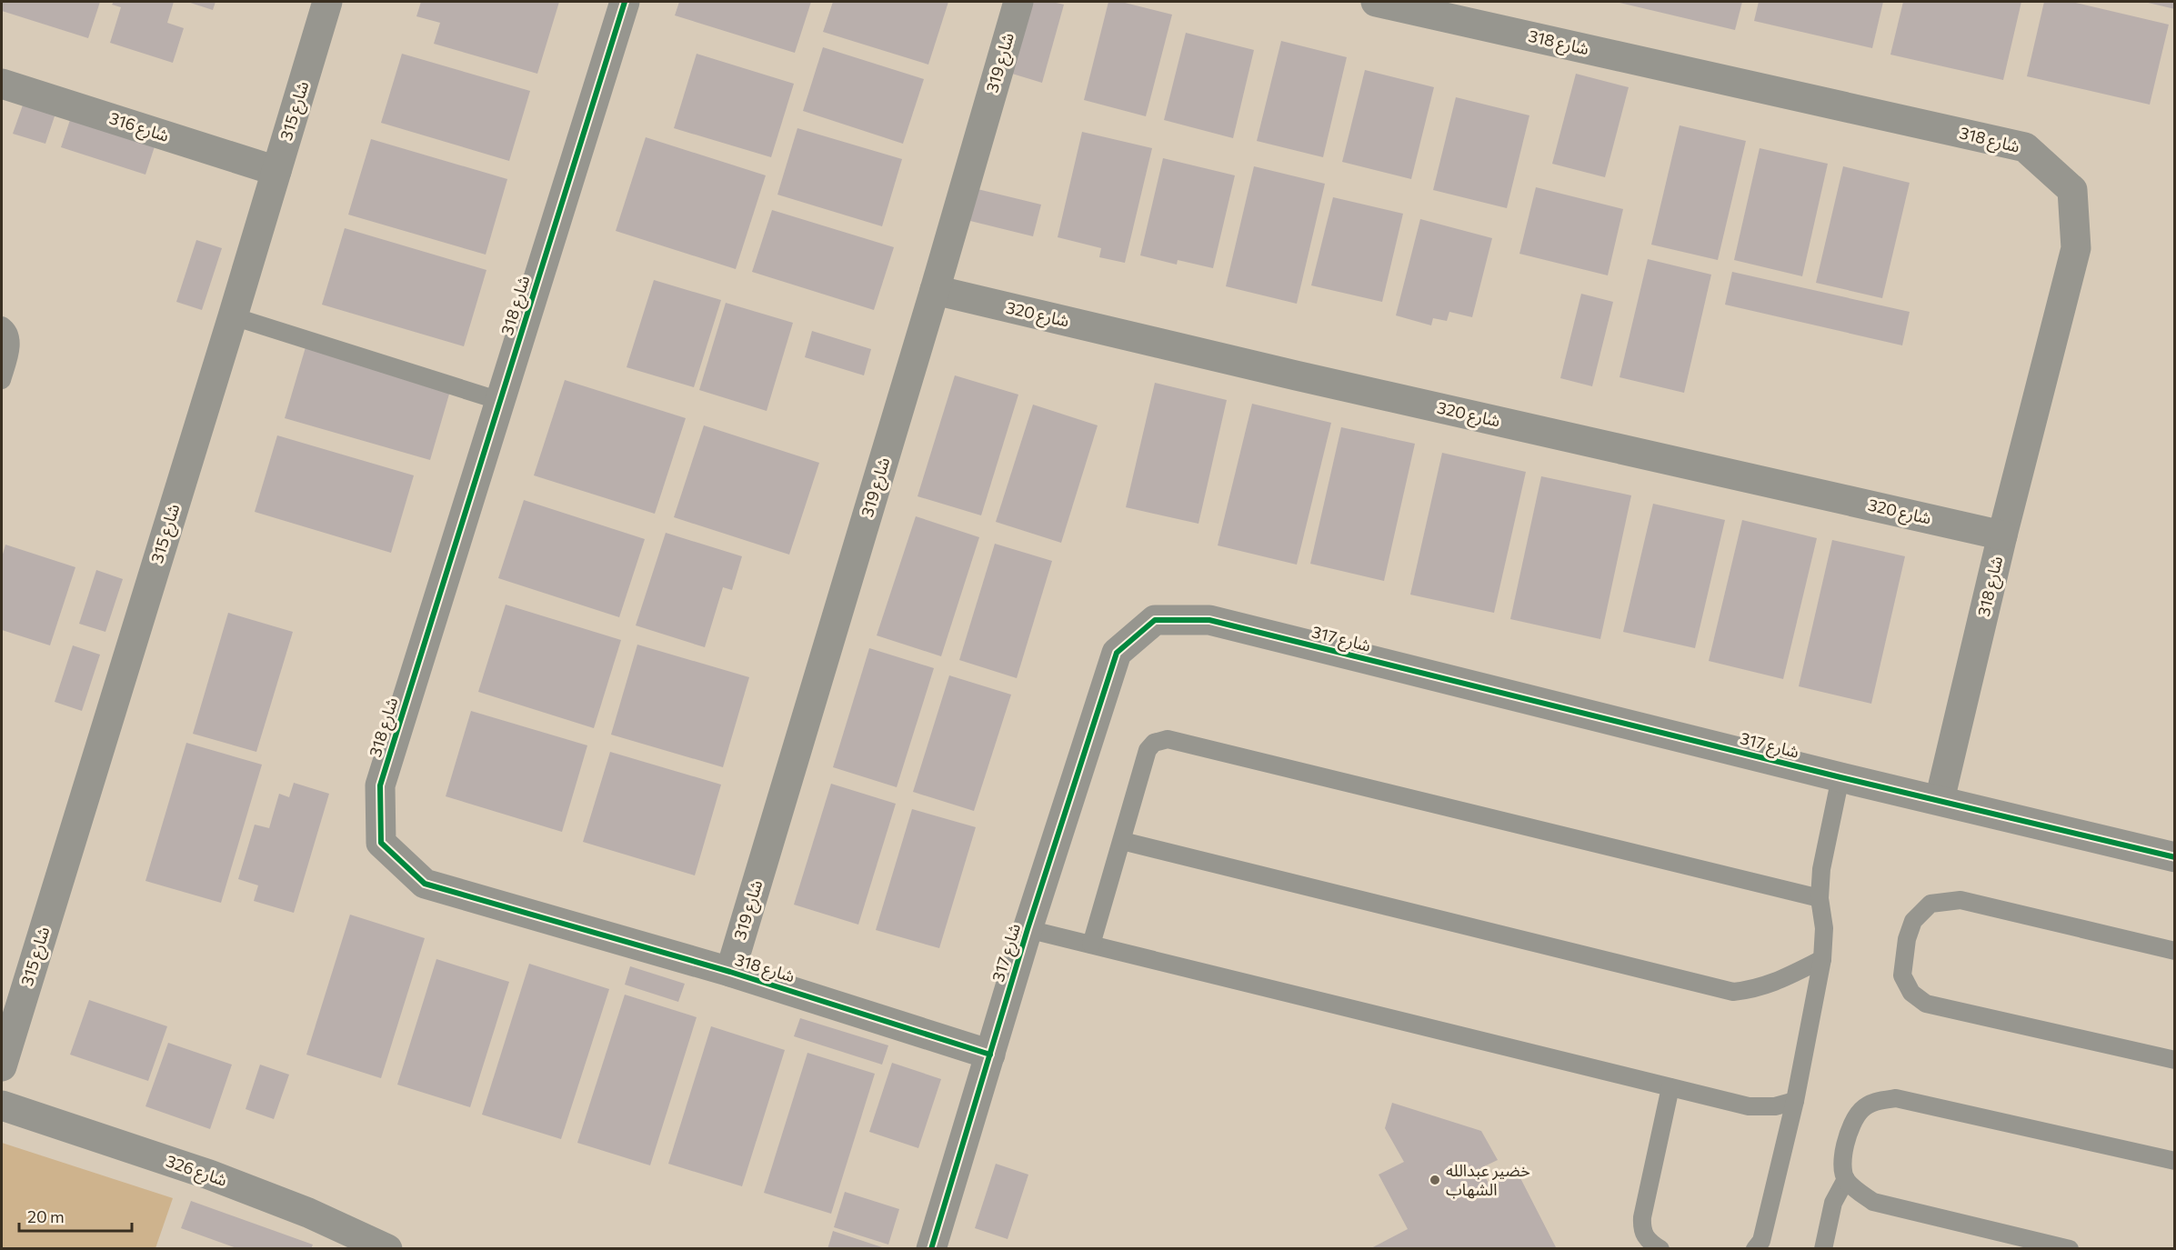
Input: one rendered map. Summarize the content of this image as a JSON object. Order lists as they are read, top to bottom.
{
  "streets": {
    "street": [
      "شارع 318",
      "شارع 319",
      "شارع 315",
      "شارع 316",
      "شارع 320",
      "شارع 317",
      "شارع 326"
    ]
  },
  "crossings": [
    ["شارع 318", "شارع 319"],
    ["شارع 318", "شارع 320"],
    ["شارع 318", "شارع 317"],
    ["شارع 319", "شارع 320"],
    ["شارع 315", "شارع 316"]
  ],
  "places": ["خضير عبدالله الشهاب"],
  "scale_bar": "20 m"
}
